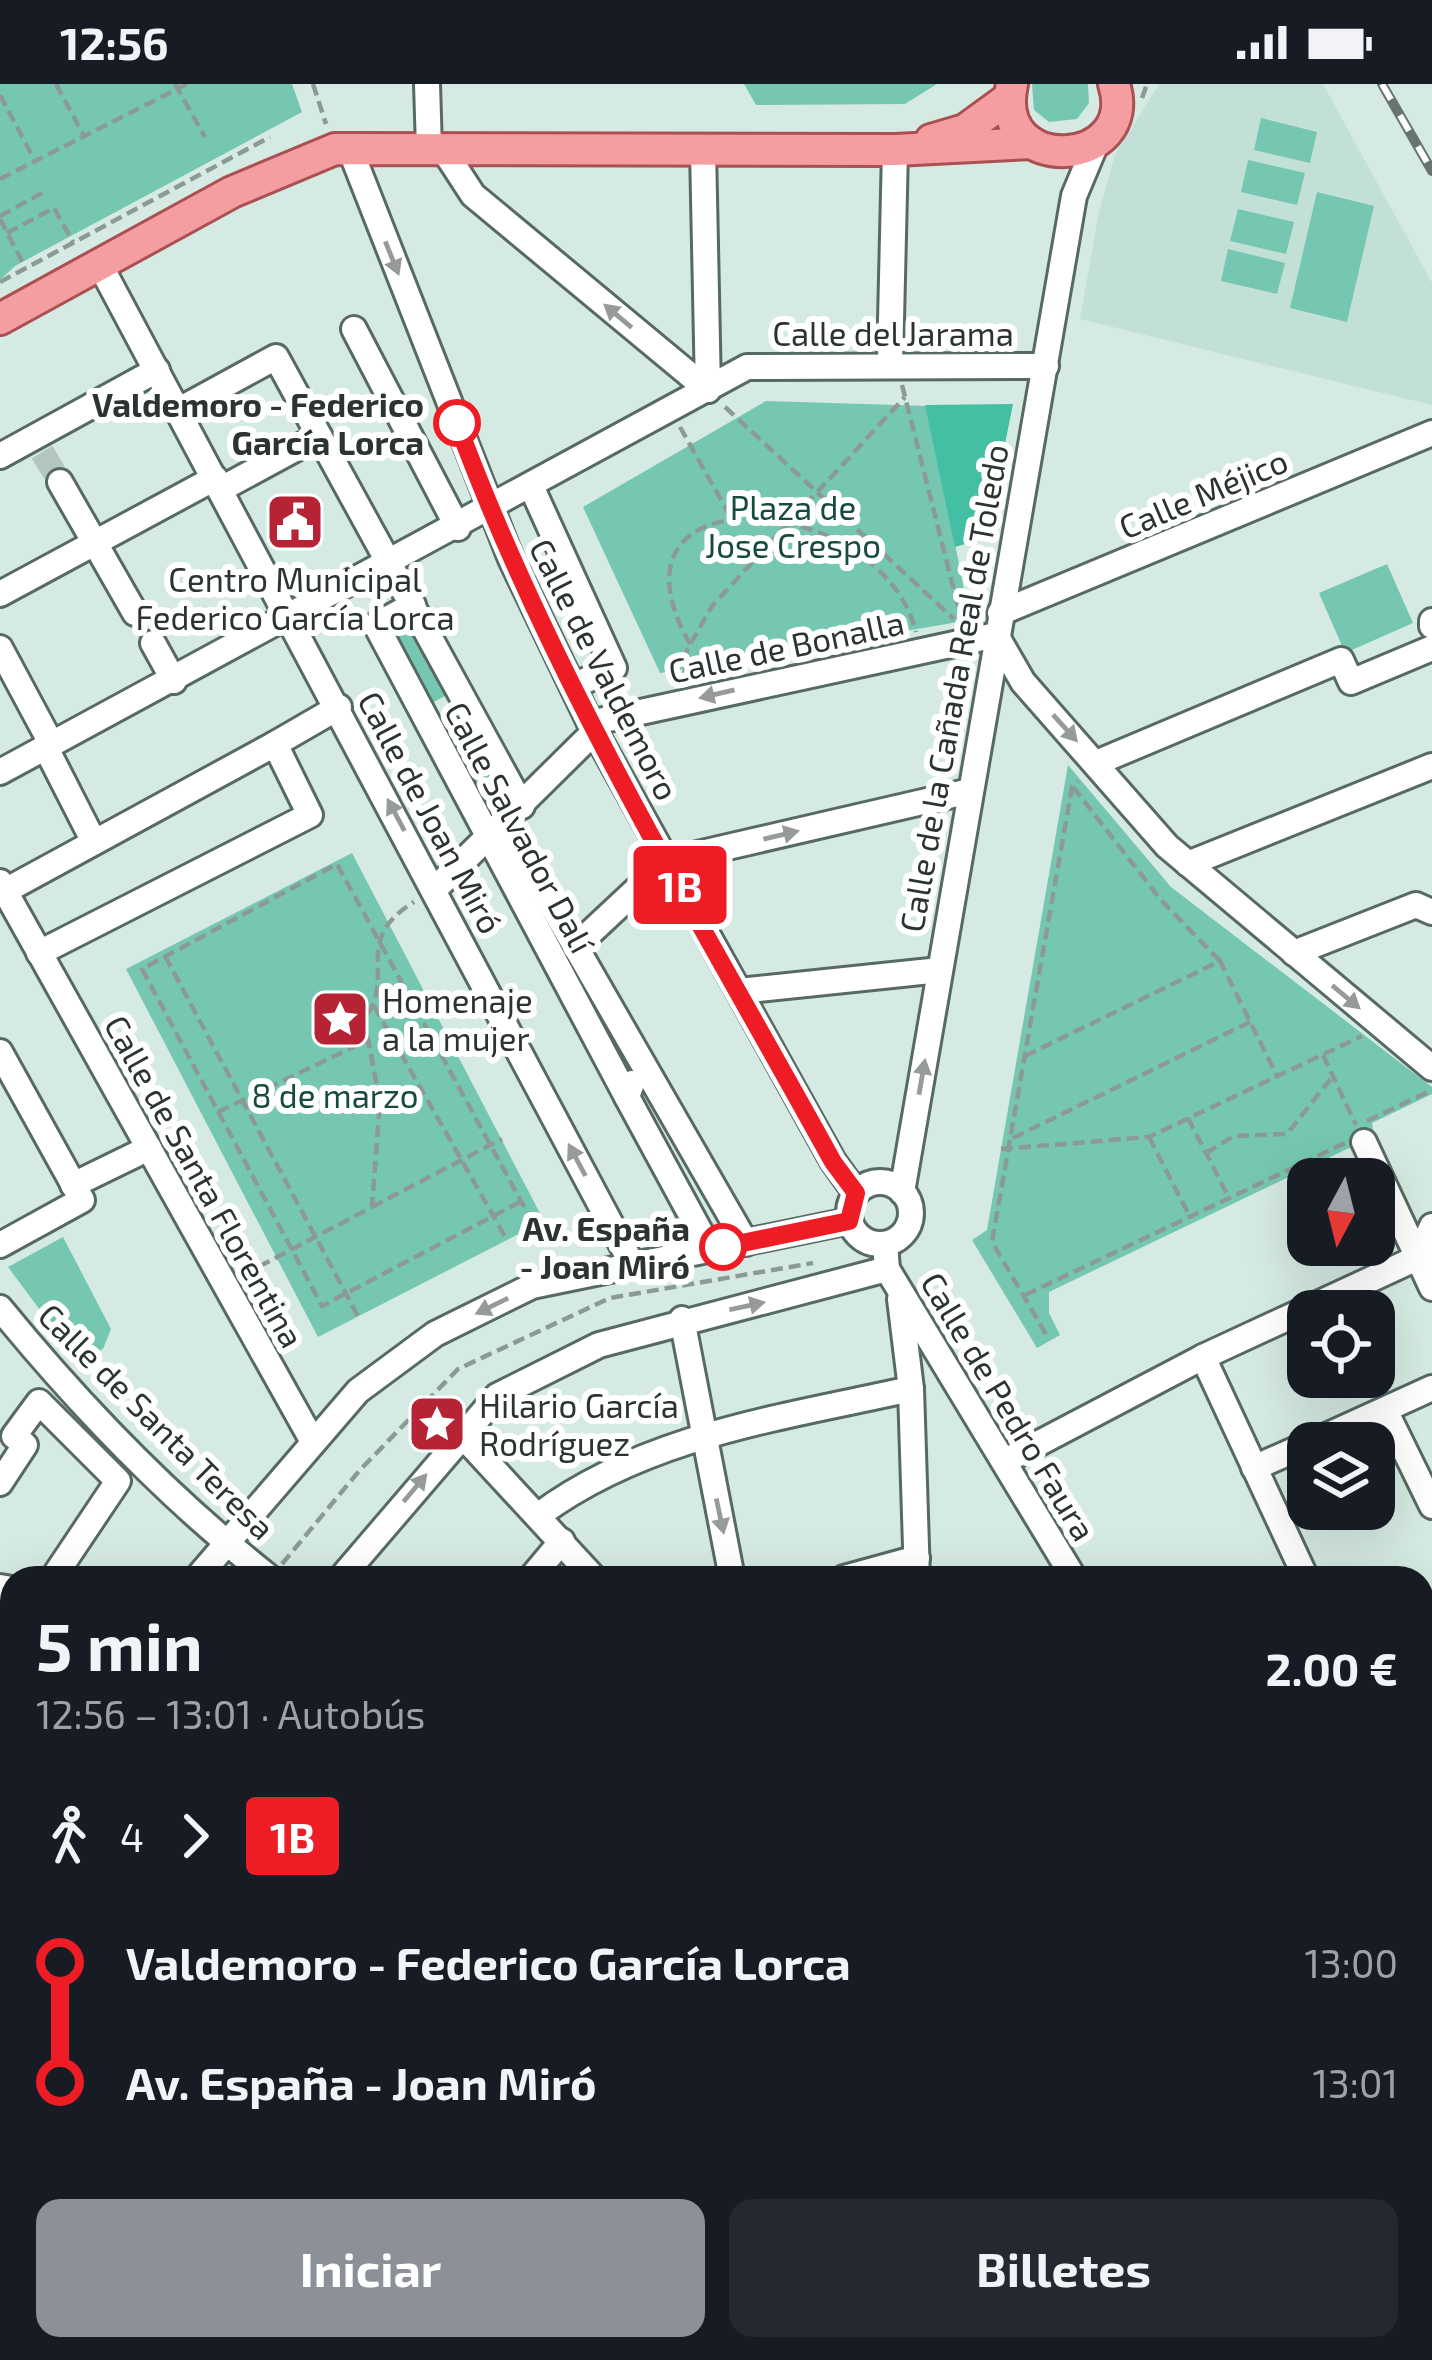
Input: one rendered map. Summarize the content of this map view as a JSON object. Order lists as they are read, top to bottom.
{
  "streets": {
    "street": [
      "Calle del Jarama",
      "Calle Méjico",
      "Calle de Bonalla",
      "Calle de Valdemoro",
      "Calle de la Cañada Real de Toledo",
      "Calle de Joan Miró",
      "Calle Salvador Dalí",
      "Calle de Santa Florentina",
      "Calle de Pedro Faura",
      "Calle de Santa Teresa"
    ]
  },
  "crossings": [
    ["Calle del Jarama", "Calle de Valdemoro"],
    ["Calle del Jarama", "Calle de la Cañada Real de Toledo"],
    ["Calle del Jarama", "Calle de Joan Miró"],
    ["Calle del Jarama", "Calle Salvador Dalí"],
    ["Calle Méjico", "Calle de Bonalla"],
    ["Calle Méjico", "Calle de la Cañada Real de Toledo"],
    ["Calle de Bonalla", "Calle de Valdemoro"],
    ["Calle de Bonalla", "Calle de la Cañada Real de Toledo"],
    ["Calle de la Cañada Real de Toledo", "Calle de Pedro Faura"],
    ["Calle de Joan Miró", "Calle Salvador Dalí"]
  ],
  "one_way": ["Calle de Joan Miró"],
  "parks": ["Plaza de Jose Crespo", "8 de marzo"],
  "places": {
    "other": ["Valdemoro - Federico García Lorca", "Av. España - Joan Miró"],
    "public building": ["Centro Municipal Federico García Lorca"],
    "place": ["Homenaje a la mujer", "Hilario García Rodríguez"]
  },
  "lines": ["bus line 1B"],
  "north": "bottom",
  "page": {
    "status": "12:56",
    "on_map": "1B",
    "heading": ["5 min", "12:56 – 13:01 · Autobús", "2.00 €"],
    "legs": ["4", "1B"],
    "list": [
      {
        "name": "Valdemoro - Federico García Lorca",
        "value": "13:00"
      },
      {
        "name": "Av. España - Joan Miró",
        "value": "13:01"
      }
    ],
    "buttons": ["Iniciar", "Billetes"]
  }
}
